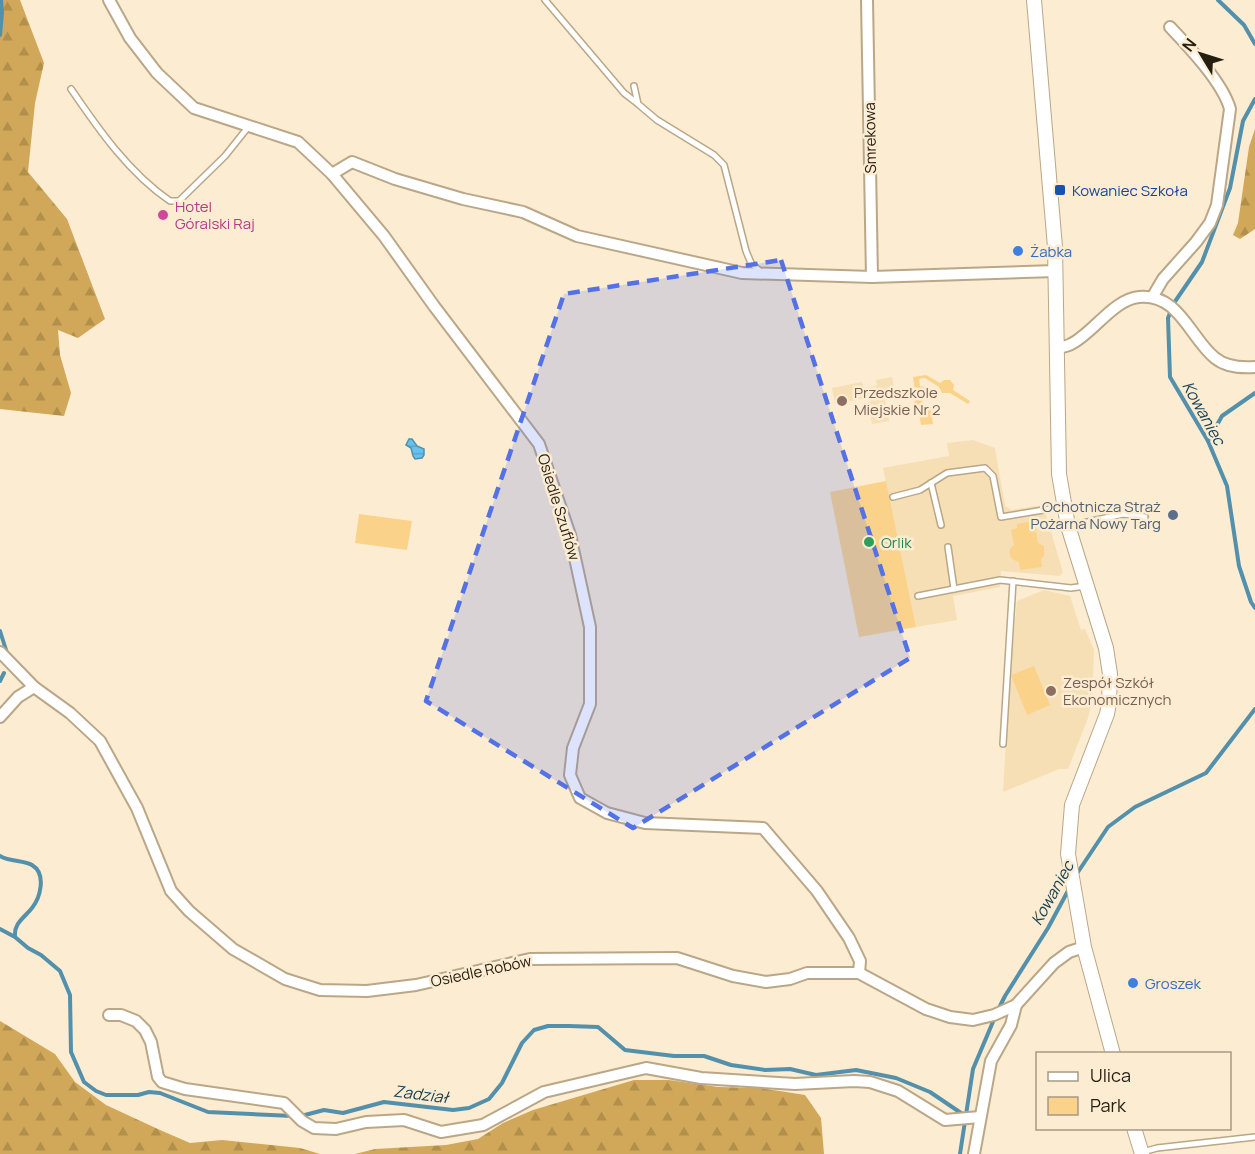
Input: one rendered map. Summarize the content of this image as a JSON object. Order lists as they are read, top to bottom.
{
  "streets": {
    "street": ["Smrekowa", "Osiedle Szuflów", "Osiedle Robów"]
  },
  "crossings": [
    ["Osiedle Szuflów", "Osiedle Robów"]
  ],
  "water": ["Kowaniec", "Zadział"],
  "places": {
    "transit": ["Kowaniec Szkoła"],
    "other": [
      "Hotel Góralski Raj",
      "Żabka",
      "Przedszkole Miejskie Nr 2",
      "Ochotnicza Straż Pożarna Nowy Targ",
      "Orlik",
      "Zespół Szkół Ekonomicznych",
      "Groszek"
    ]
  },
  "legend": ["Ulica", "Park"],
  "north": "top left"
}
